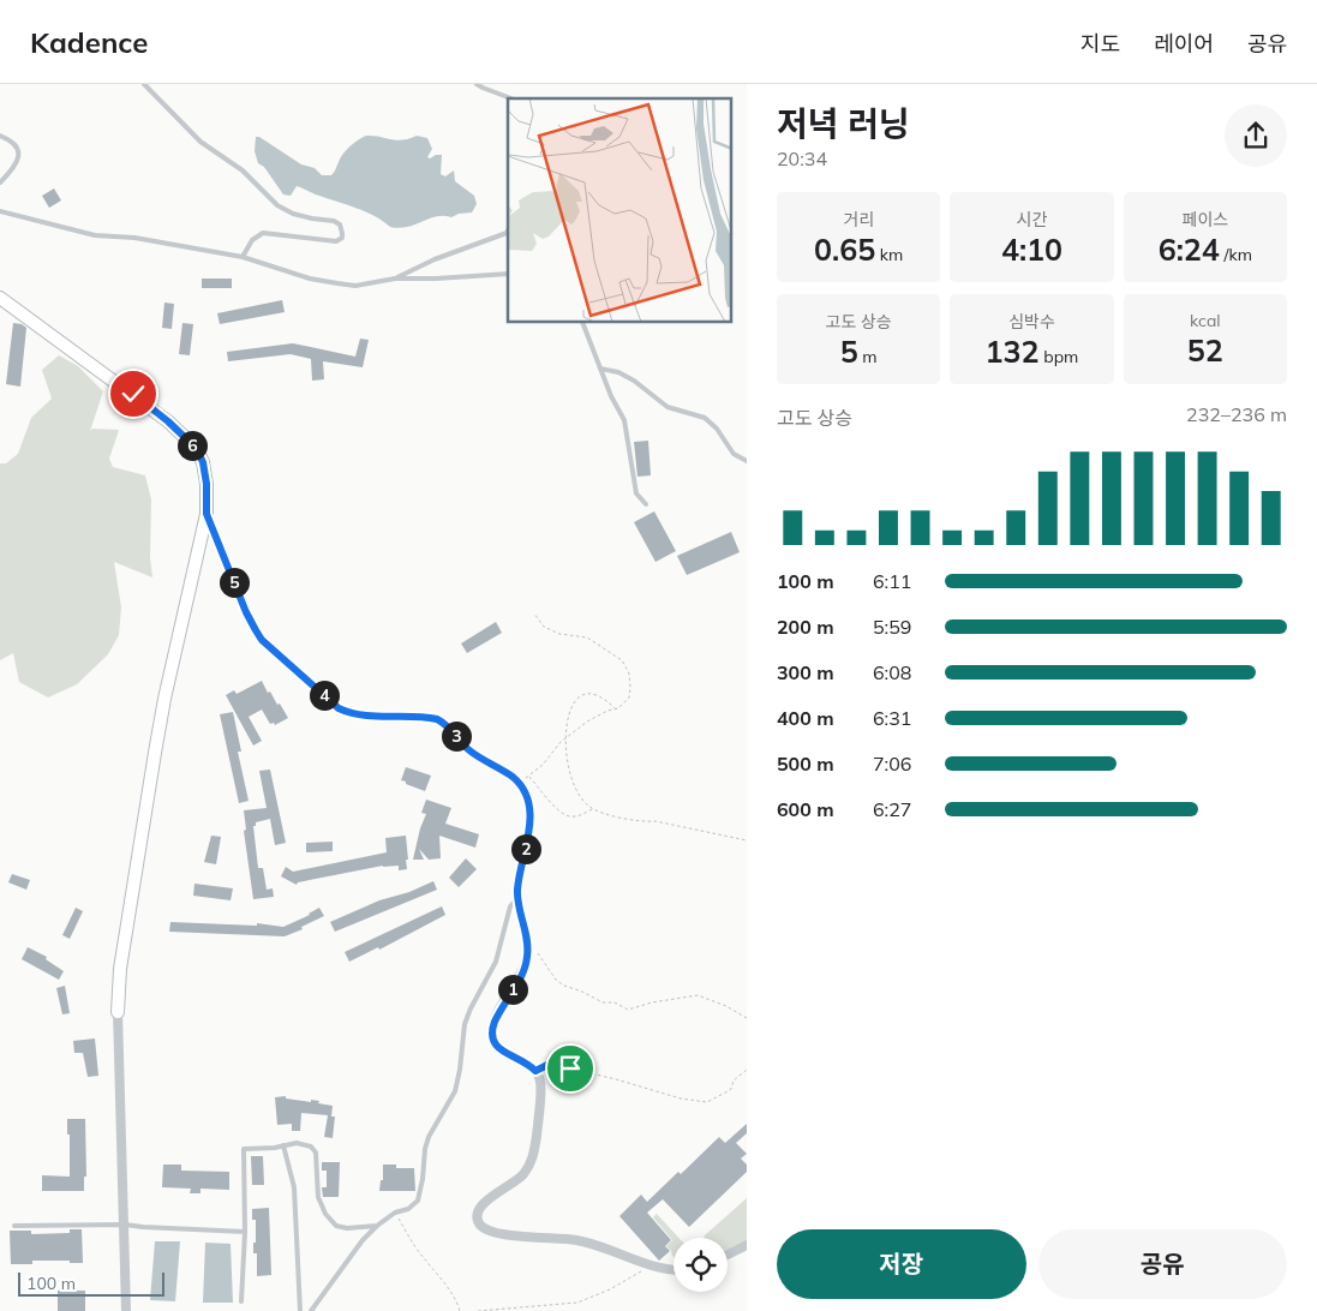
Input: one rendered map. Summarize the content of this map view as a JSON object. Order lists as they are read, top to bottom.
{
  "scale_bar": "100 m",
  "page": {
    "header": "Kadence",
    "nav": ["지도", "레이어", "공유"],
    "heading": ["저녁 러닝", "20:34"],
    "stats": [
      ["거리", "0.65 km"],
      ["시간", "4:10"],
      ["페이스", "6:24 /km"],
      ["고도 상승", "5 m"],
      ["심박수", "132 bpm"],
      ["kcal", "52"]
    ],
    "chart": ["고도 상승", "232–236 m"],
    "pins": [
      "6",
      "5",
      "4",
      "3",
      "2",
      "1"
    ],
    "list": [
      {
        "name": "100 m",
        "note": "6:11"
      },
      {
        "name": "200 m",
        "note": "5:59"
      },
      {
        "name": "300 m",
        "note": "6:08"
      },
      {
        "name": "400 m",
        "note": "6:31"
      },
      {
        "name": "500 m",
        "note": "7:06"
      },
      {
        "name": "600 m",
        "note": "6:27"
      }
    ],
    "buttons": ["저장", "공유"],
    "scale": "100 m"
  }
}
